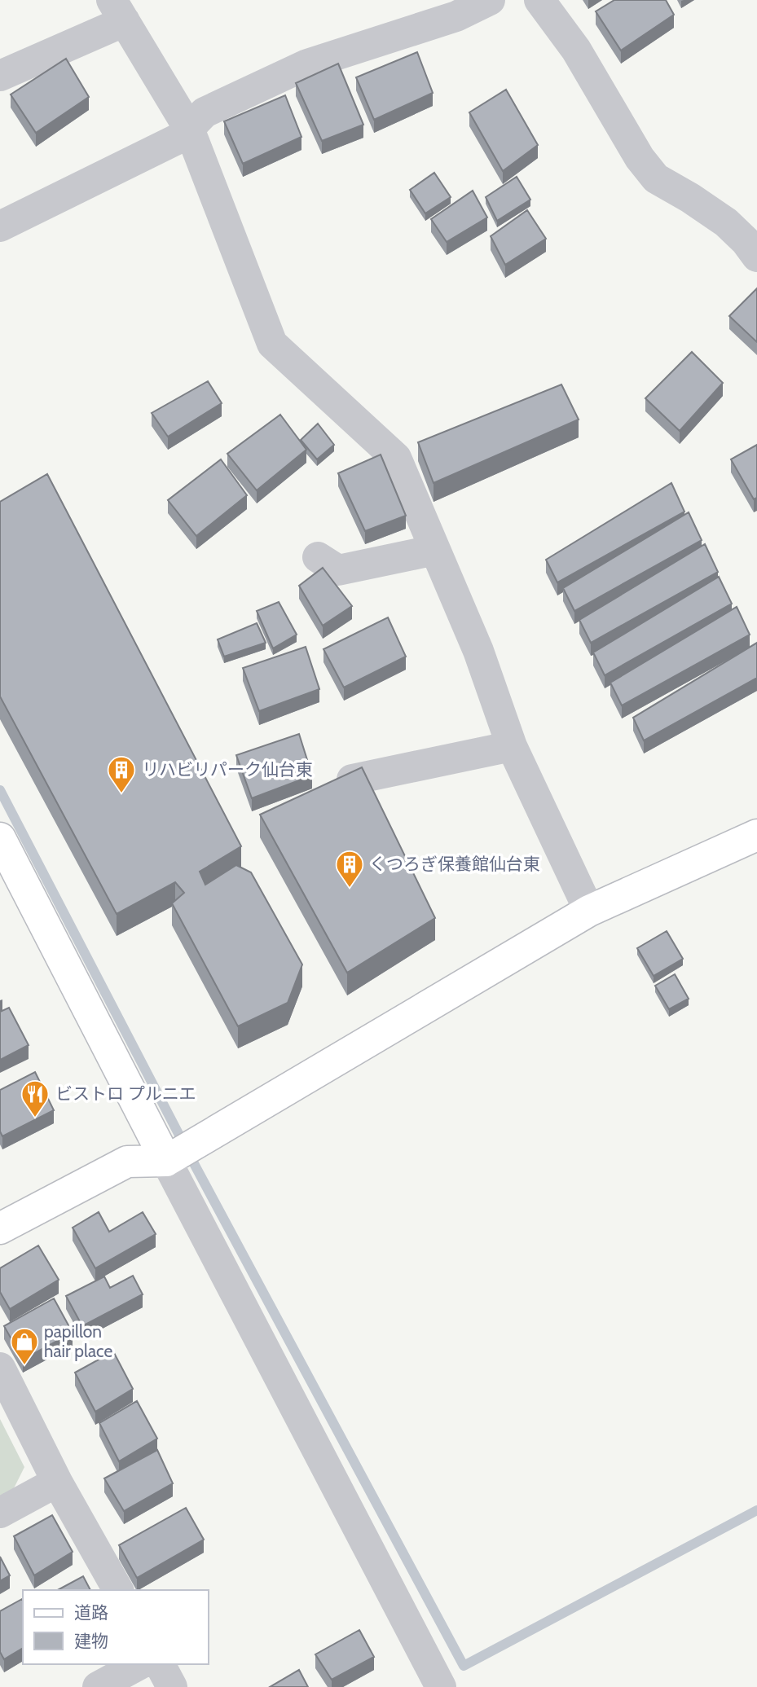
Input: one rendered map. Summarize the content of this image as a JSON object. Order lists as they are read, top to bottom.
{
  "places": {
    "building": ["リハビリパーク仙台東", "くつろぎ保養館仙台東"],
    "restaurant": ["ビストロ プルニエ"],
    "shop": ["papillon hair place"]
  },
  "legend": ["道路", "建物"]
}
